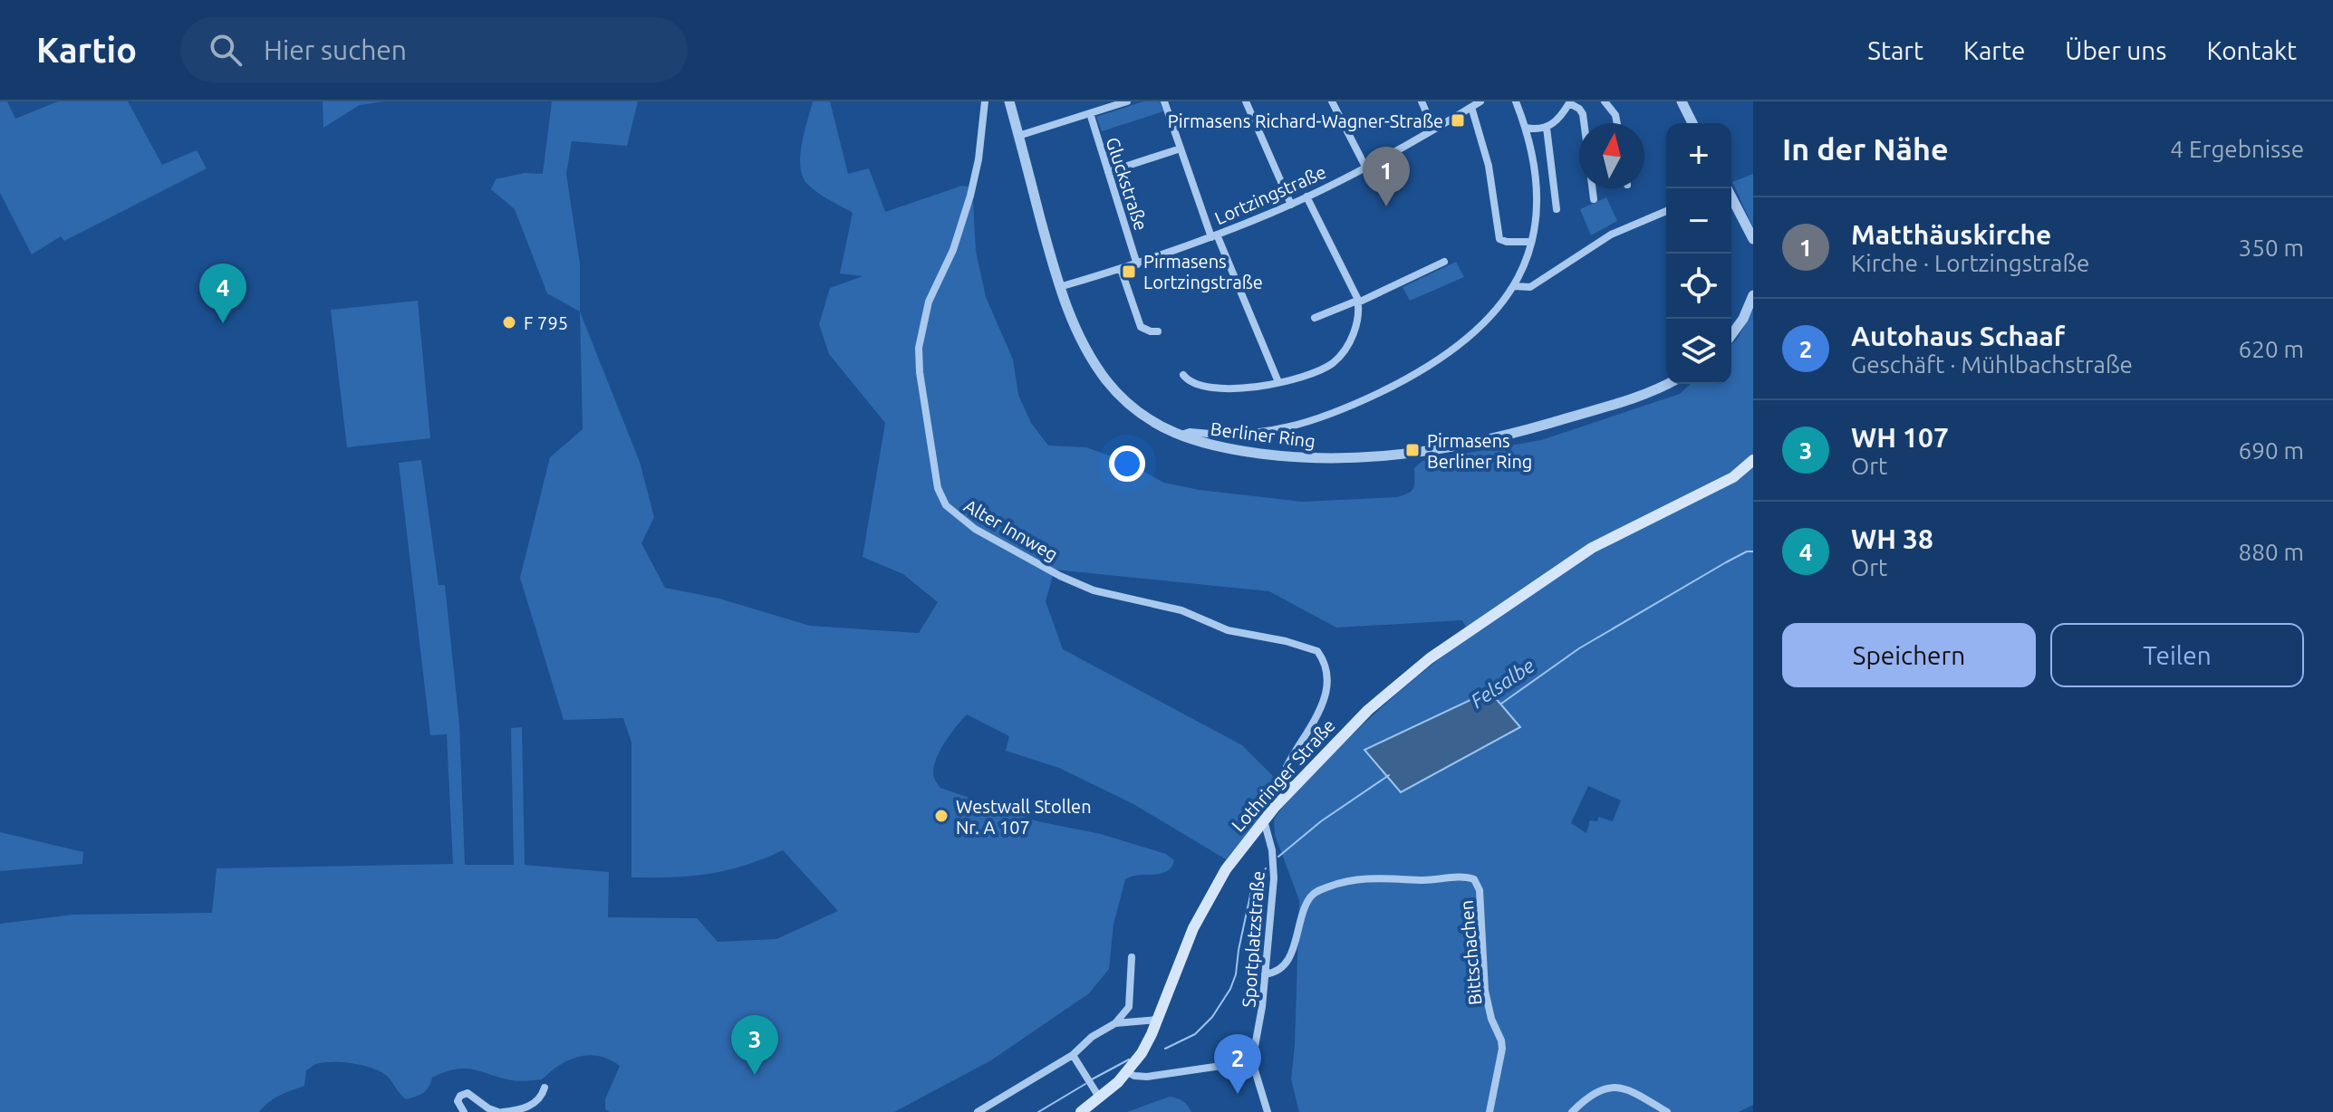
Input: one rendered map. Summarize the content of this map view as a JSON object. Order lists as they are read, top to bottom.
{
  "streets": {
    "main road": ["Lothringer Straße"],
    "street": [
      "Gluckstraße",
      "Lortzingstraße",
      "Berliner Ring",
      "Alter Innweg",
      "Sportplatzstraße",
      "Bittschachen"
    ]
  },
  "crossings": [
    ["Gluckstraße", "Lortzingstraße"],
    ["Lortzingstraße", "Berliner Ring"],
    ["Alter Innweg", "Lothringer Straße"],
    ["Lothringer Straße", "Sportplatzstraße"],
    ["Sportplatzstraße", "Bittschachen"]
  ],
  "water": ["Felsalbe"],
  "places": {
    "transit": ["Pirmasens Richard-Wagner-Straße", "Pirmasens Lortzingstraße", "Pirmasens Berliner Ring"],
    "other": ["F 795", "Westwall Stollen Nr. A 107"]
  },
  "north": "top",
  "page": {
    "header": "Kartio",
    "search": "Hier suchen",
    "nav": [
      "Start",
      "Karte",
      "Über uns",
      "Kontakt"
    ],
    "heading": ["In der Nähe", "4 Ergebnisse"],
    "map_buttons": ["+", "−"],
    "pins": [
      "1",
      "4",
      "3",
      "2"
    ],
    "list": [
      {
        "mark": "1",
        "name": "Matthäuskirche",
        "note": "Kirche · Lortzingstraße",
        "value": "350 m"
      },
      {
        "mark": "2",
        "name": "Autohaus Schaaf",
        "note": "Geschäft · Mühlbachstraße",
        "value": "620 m"
      },
      {
        "mark": "3",
        "name": "WH 107",
        "note": "Ort",
        "value": "690 m"
      },
      {
        "mark": "4",
        "name": "WH 38",
        "note": "Ort",
        "value": "880 m"
      }
    ],
    "buttons": ["Speichern", "Teilen"]
  }
}
